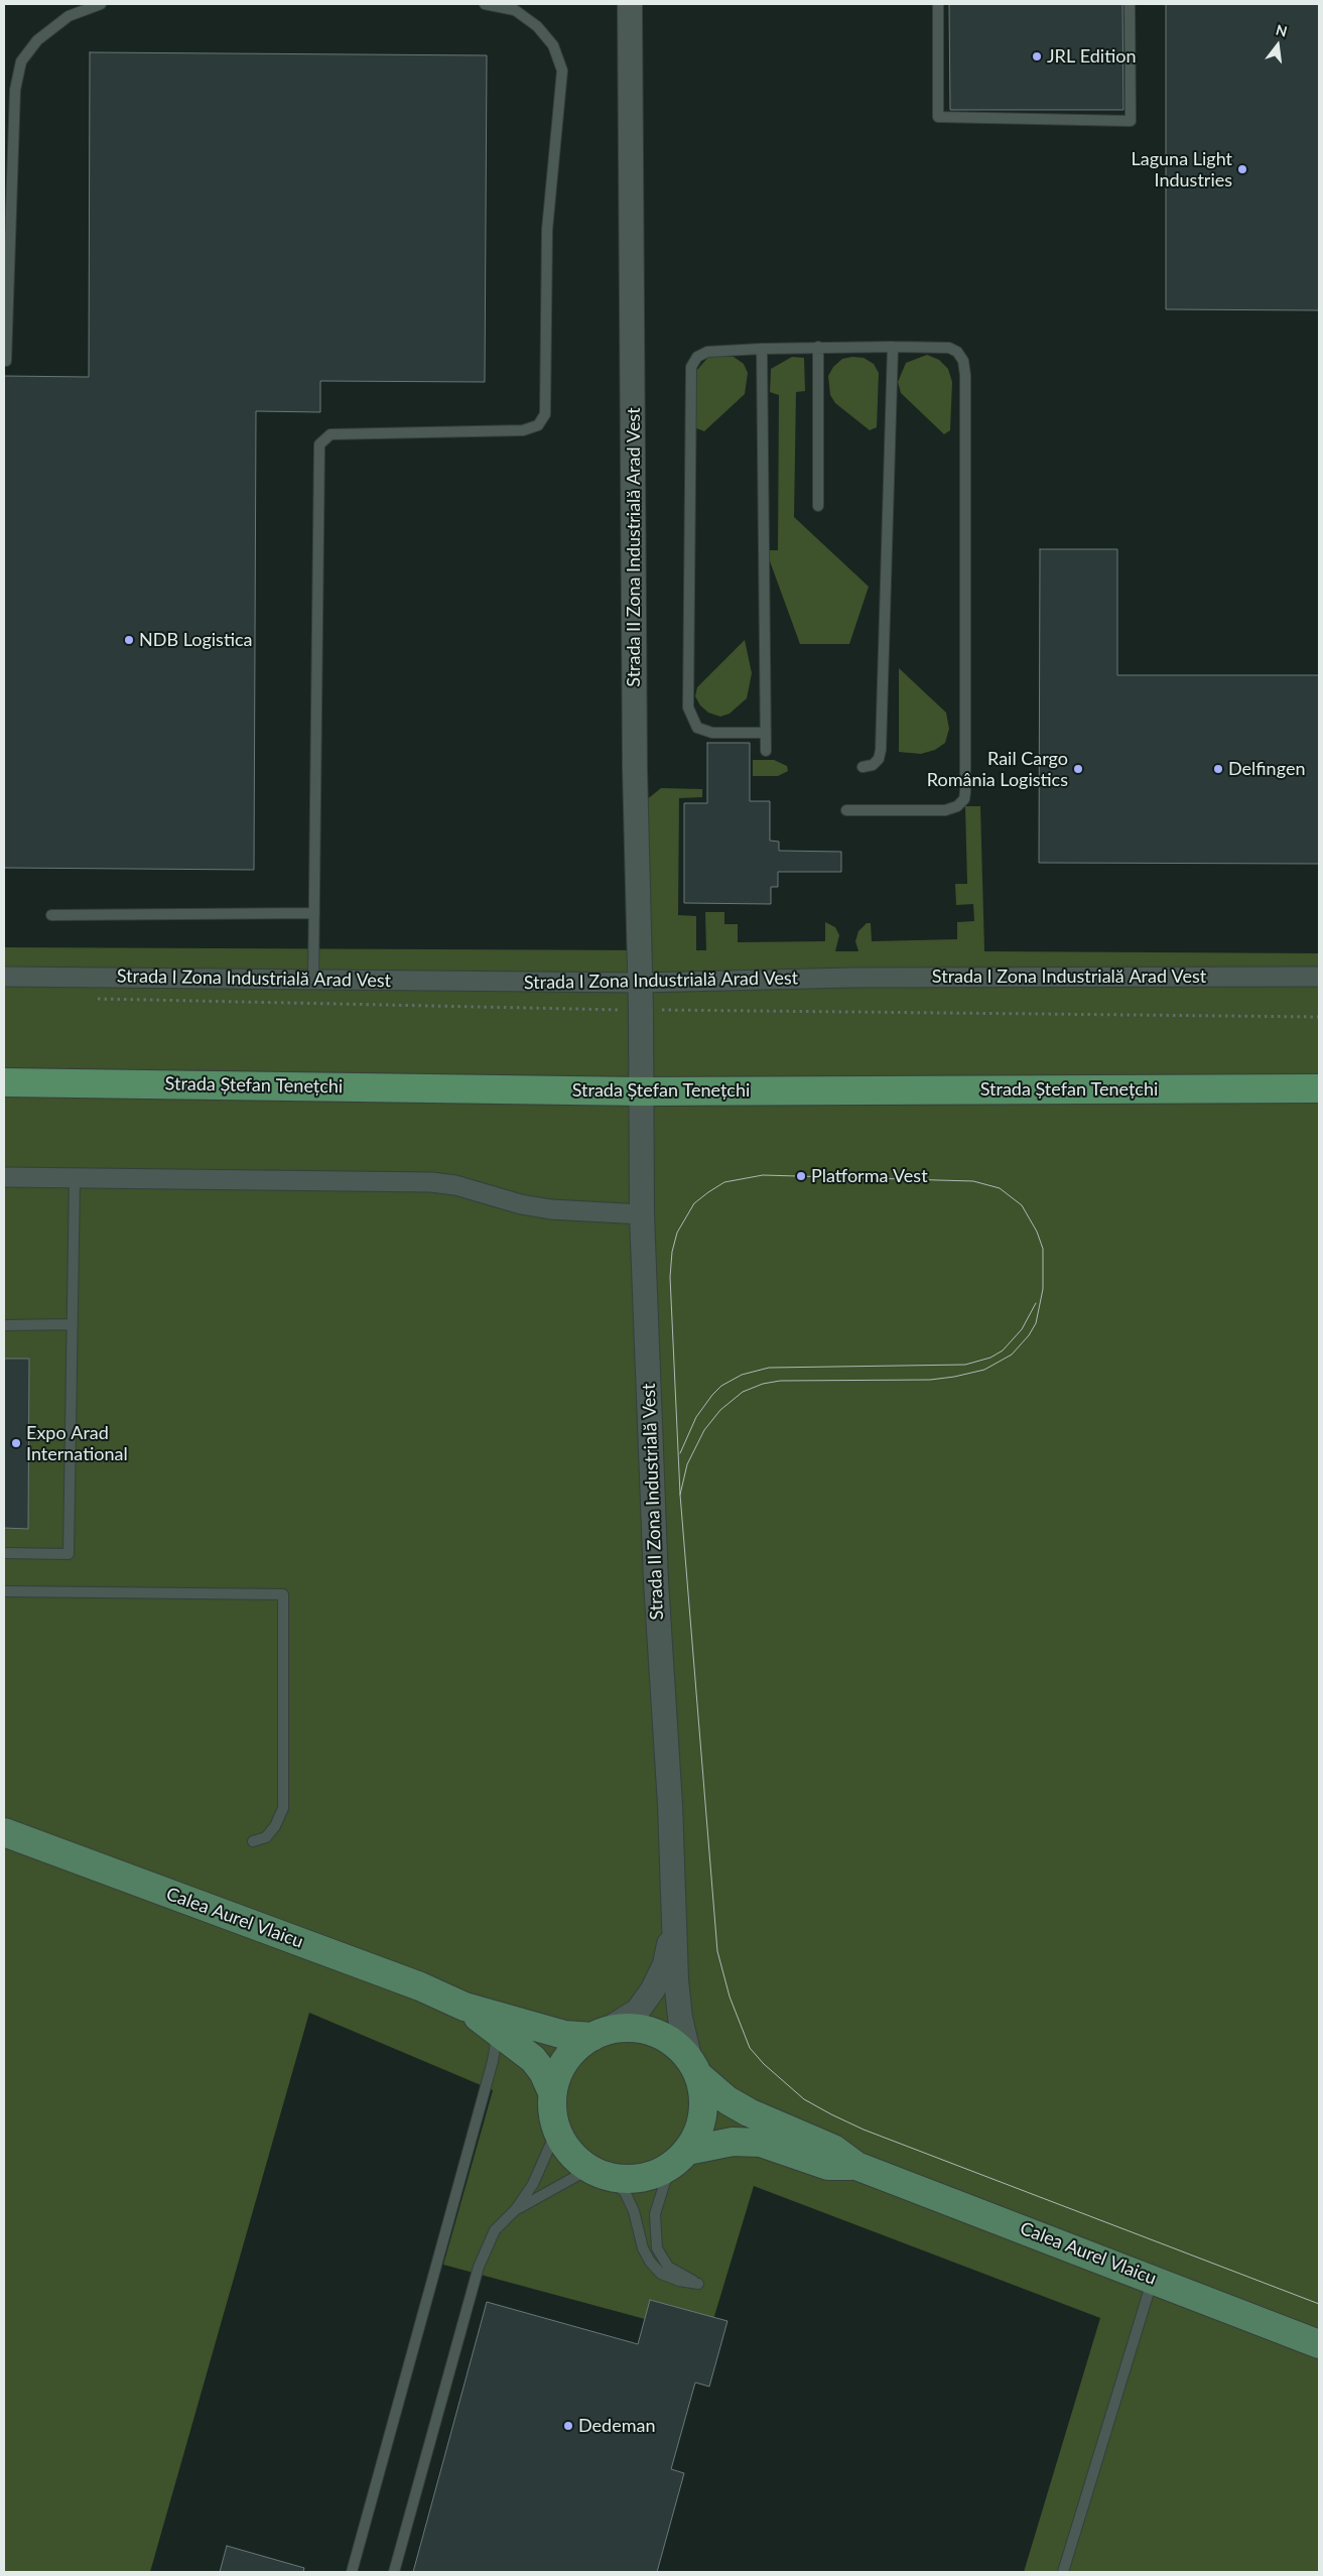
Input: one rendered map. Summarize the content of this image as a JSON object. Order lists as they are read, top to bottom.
{
  "streets": {
    "highway": ["Strada Ștefan Tenețchi"],
    "main road": ["Calea Aurel Vlaicu"],
    "street": ["Strada II Zona Industrială Arad Vest", "Strada I Zona Industrială Arad Vest", "Strada II Zona Industrială Vest"]
  },
  "crossings": [
    ["Strada II Zona Industrială Arad Vest", "Strada I Zona Industrială Arad Vest"],
    ["Strada II Zona Industrială Arad Vest", "Strada Ștefan Tenețchi"],
    ["Strada II Zona Industrială Arad Vest", "Strada II Zona Industrială Vest"],
    ["Strada Ștefan Tenețchi", "Strada II Zona Industrială Vest"],
    ["Strada II Zona Industrială Vest", "Calea Aurel Vlaicu"]
  ],
  "places": [
    "JRL Edition",
    "Laguna Light Industries",
    "NDB Logistica",
    "Rail Cargo România Logistics",
    "Delfingen",
    "Platforma Vest",
    "Expo Arad International",
    "Dedeman"
  ],
  "north": "top"
}
